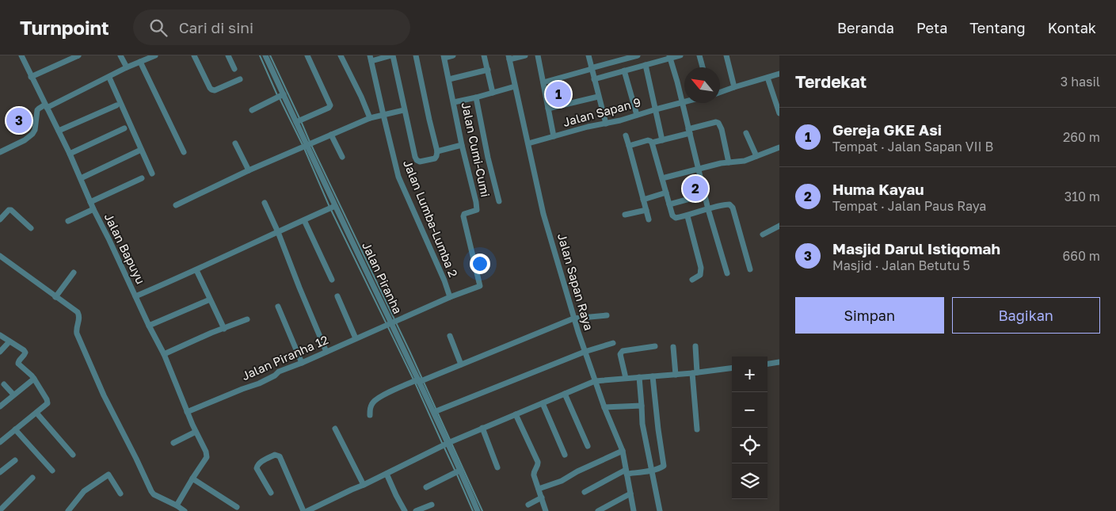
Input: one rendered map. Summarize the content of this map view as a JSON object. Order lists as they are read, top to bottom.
{
  "streets": {
    "street": [
      "Jalan Sapan 9",
      "Jalan Cumi-Cumi",
      "Jalan Lumba-Lumba 2",
      "Jalan Bapuyu",
      "Jalan Piranha",
      "Jalan Sapan Raya",
      "Jalan Piranha 12"
    ]
  },
  "crossings": [
    ["Jalan Sapan 9", "Jalan Sapan Raya"],
    ["Jalan Cumi-Cumi", "Jalan Piranha 12"],
    ["Jalan Lumba-Lumba 2", "Jalan Piranha 12"],
    ["Jalan Bapuyu", "Jalan Piranha"],
    ["Jalan Piranha", "Jalan Piranha 12"]
  ],
  "north": "top left",
  "page": {
    "header": "Turnpoint",
    "search": "Cari di sini",
    "nav": [
      "Beranda",
      "Peta",
      "Tentang",
      "Kontak"
    ],
    "heading": ["Terdekat", "3 hasil"],
    "pins": ["1", "3", "2"],
    "list": [
      {
        "mark": "1",
        "name": "Gereja GKE Asi",
        "note": "Tempat · Jalan Sapan VII B",
        "value": "260 m"
      },
      {
        "mark": "2",
        "name": "Huma Kayau",
        "note": "Tempat · Jalan Paus Raya",
        "value": "310 m"
      },
      {
        "mark": "3",
        "name": "Masjid Darul Istiqomah",
        "note": "Masjid · Jalan Betutu 5",
        "value": "660 m"
      }
    ],
    "buttons": ["Simpan", "Bagikan"],
    "map_buttons": ["+", "−"]
  }
}
